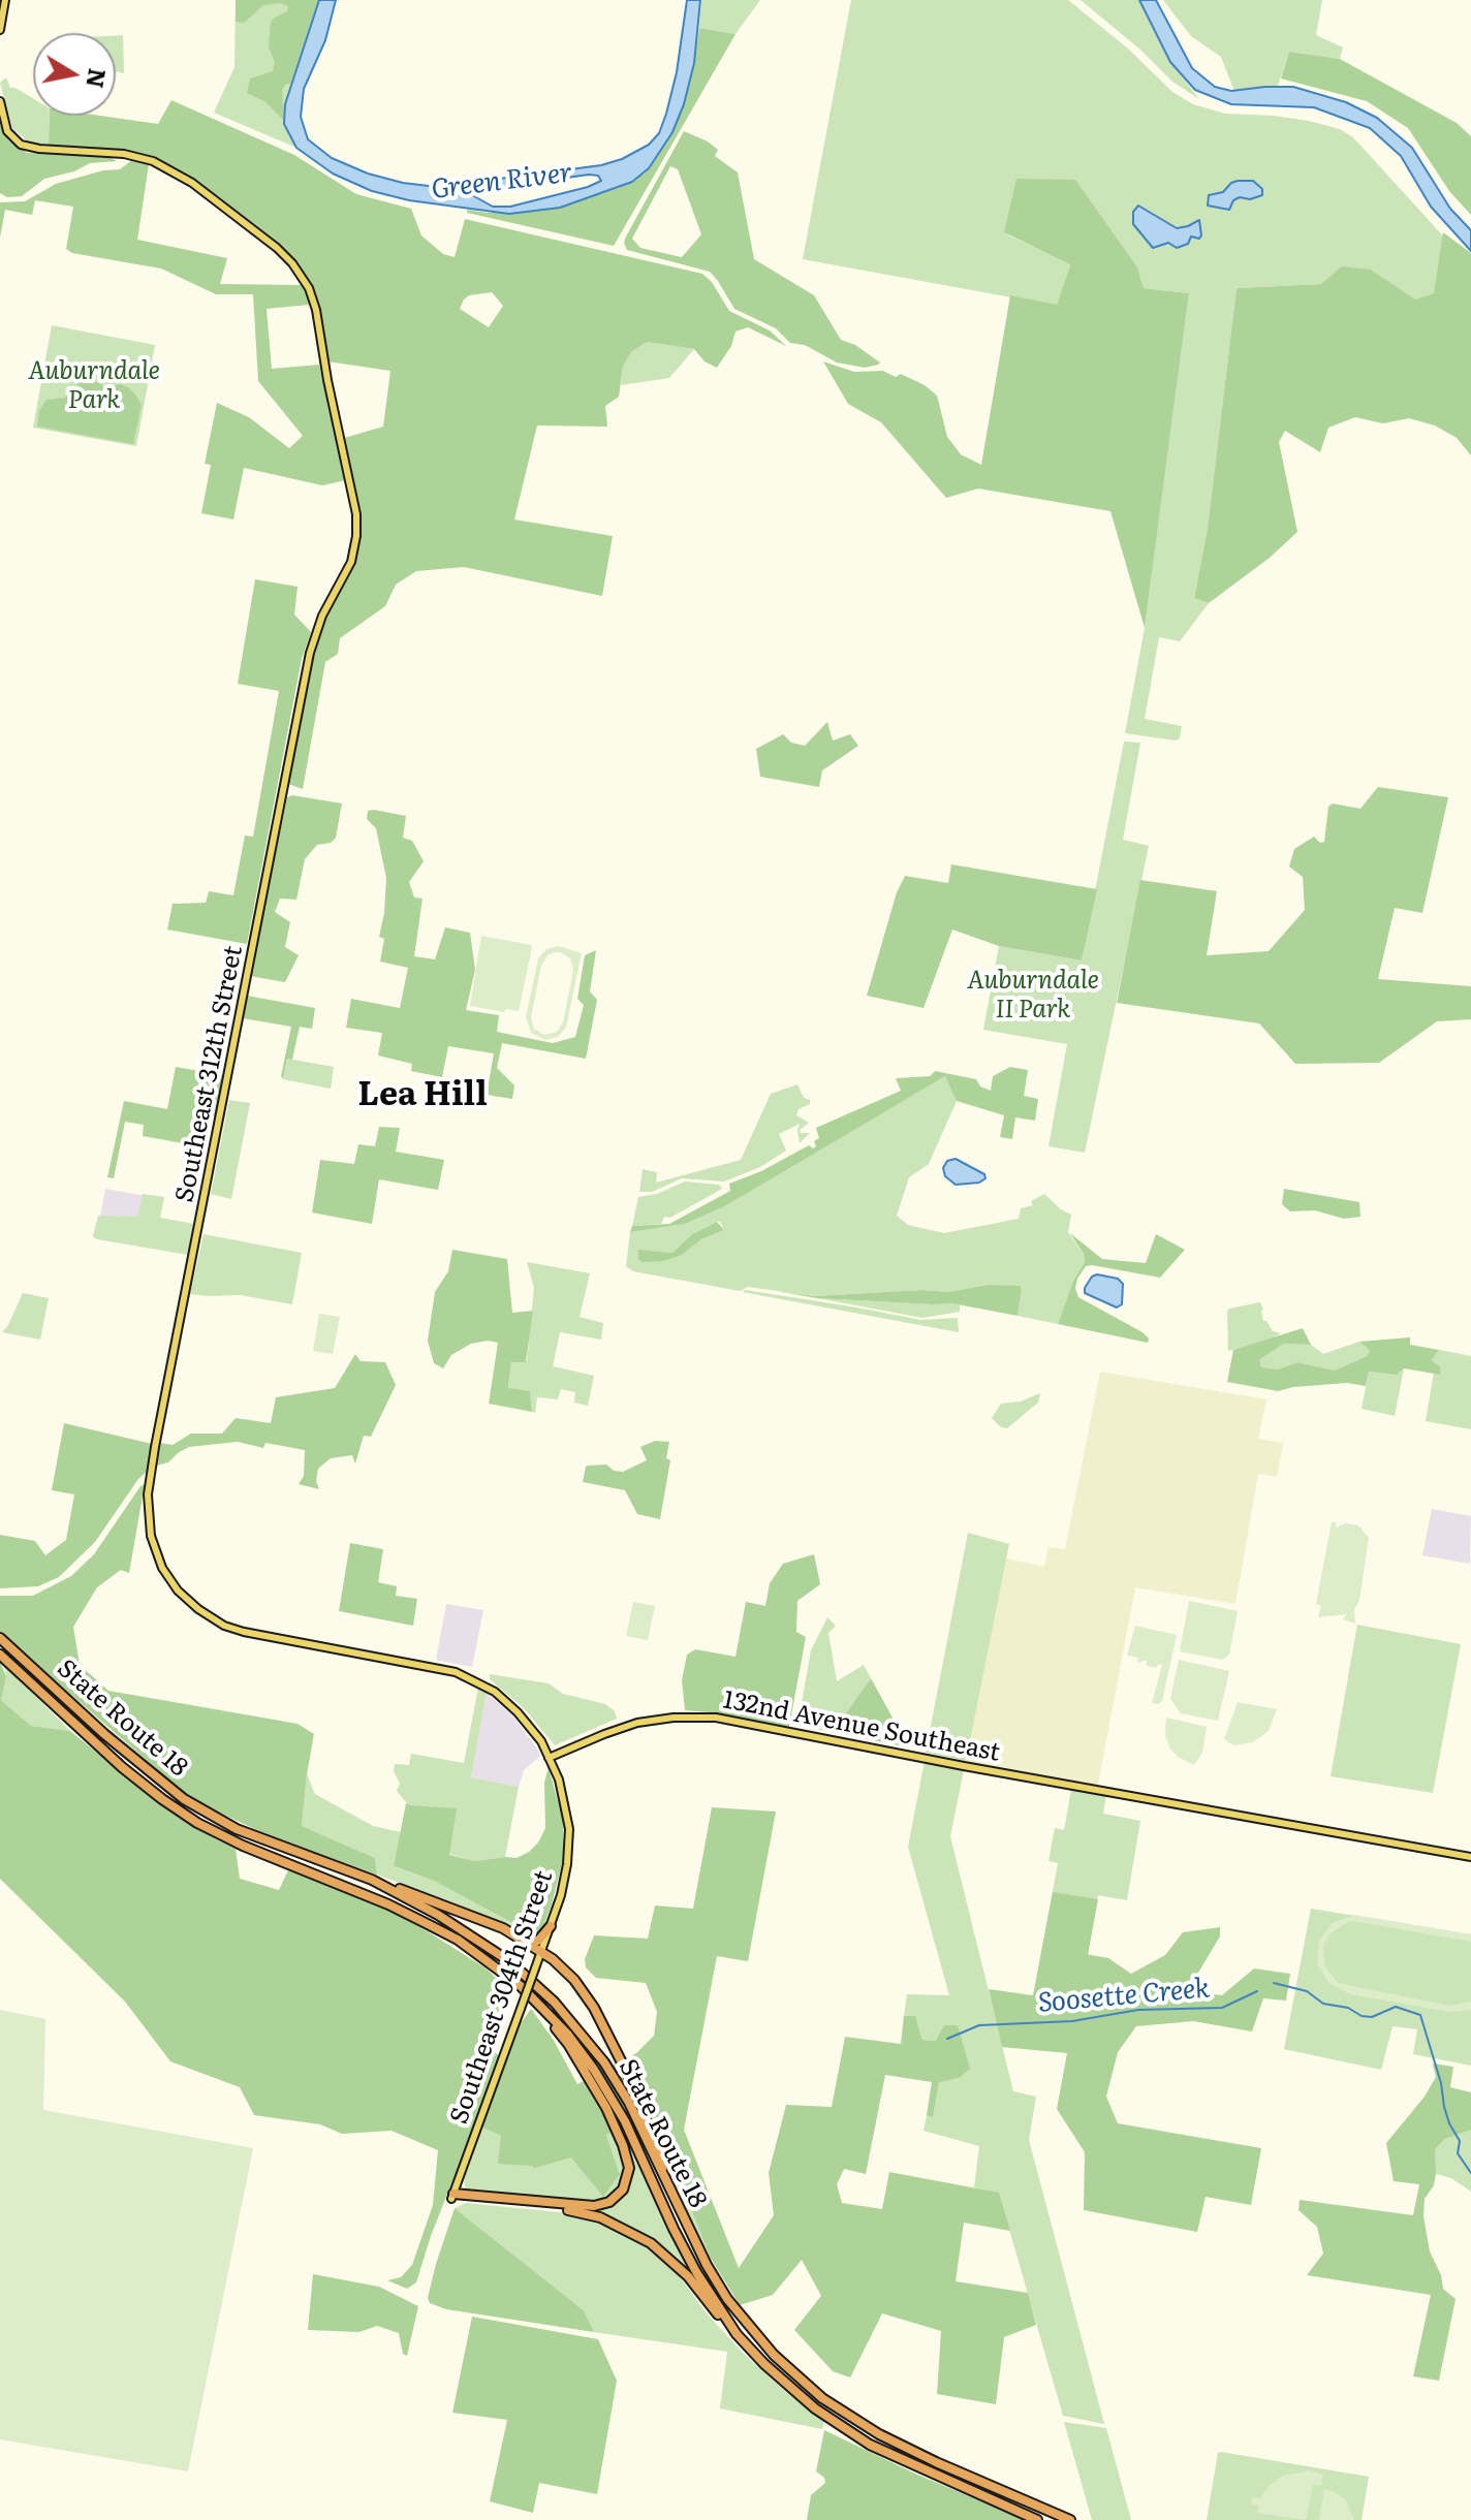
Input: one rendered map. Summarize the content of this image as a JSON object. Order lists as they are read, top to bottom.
{
  "streets": {
    "highway": ["State Route 18"],
    "main road": ["Southeast 312th Street", "132nd Avenue Southeast", "Southeast 304th Street"]
  },
  "crossings": [
    ["Southeast 312th Street", "132nd Avenue Southeast"],
    ["Southeast 312th Street", "Southeast 304th Street"],
    ["132nd Avenue Southeast", "Southeast 304th Street"]
  ],
  "districts": ["Lea Hill"],
  "water": ["Green River", "Soosette Creek"],
  "parks": ["Auburndale Park", "Auburndale II Park"],
  "north": "right"
}
